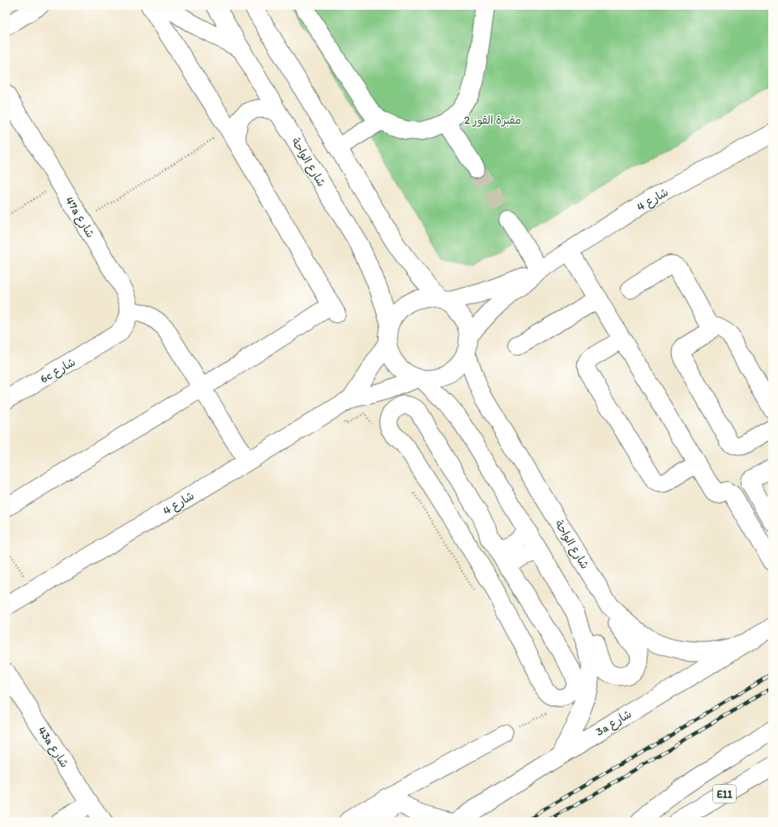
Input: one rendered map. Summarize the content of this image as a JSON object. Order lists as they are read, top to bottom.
{
  "streets": {
    "main road": [
      "شارع الواحة",
      "شارع 4",
      "47a شارع",
      "6c شارع",
      "3a شارع",
      "43a شارع",
      "E11"
    ]
  },
  "crossings": [
    ["شارع الواحة", "شارع 4"],
    ["شارع الواحة", "3a شارع"],
    ["47a شارع", "6c شارع"]
  ],
  "parks": ["مقبرة القوز 2"]
}
